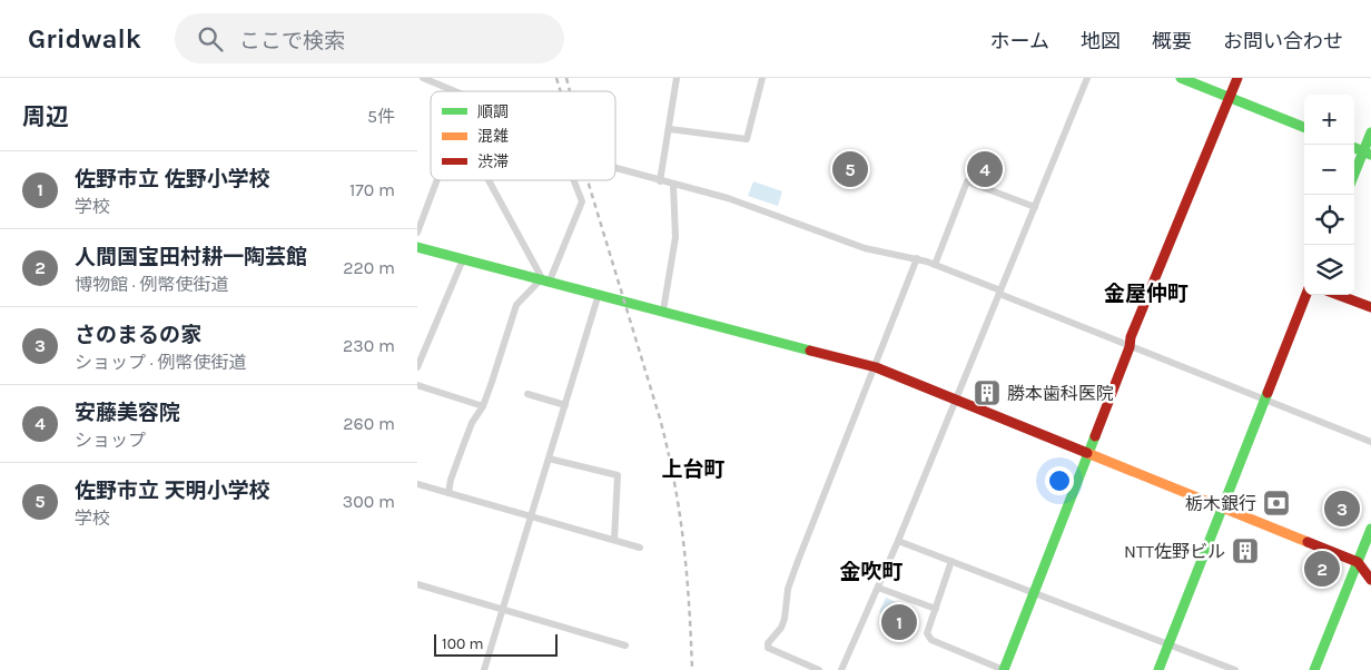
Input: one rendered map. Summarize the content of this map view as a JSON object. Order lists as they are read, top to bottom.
{
  "districts": ["金屋仲町", "上台町", "金吹町"],
  "places": {
    "building": ["勝本歯科医院", "NTT佐野ビル"],
    "bank": ["栃木銀行"]
  },
  "legend": ["順調", "混雑", "渋滞"],
  "scale_bar": "100 m",
  "page": {
    "header": "Gridwalk",
    "search": "ここで検索",
    "nav": [
      "ホーム",
      "地図",
      "概要",
      "お問い合わせ"
    ],
    "heading": ["周辺", "5件"],
    "map_buttons": ["+", "−"],
    "pins": [
      "4",
      "5",
      "3",
      "2",
      "1"
    ],
    "list": [
      {
        "mark": "1",
        "name": "佐野市立 佐野小学校",
        "note": "学校",
        "value": "170 m"
      },
      {
        "mark": "2",
        "name": "人間国宝田村耕一陶芸館",
        "note": "博物館 · 例幣使街道",
        "value": "220 m"
      },
      {
        "mark": "3",
        "name": "さのまるの家",
        "note": "ショップ · 例幣使街道",
        "value": "230 m"
      },
      {
        "mark": "4",
        "name": "安藤美容院",
        "note": "ショップ",
        "value": "260 m"
      },
      {
        "mark": "5",
        "name": "佐野市立 天明小学校",
        "note": "学校",
        "value": "300 m"
      }
    ],
    "scale": "100 m"
  }
}
